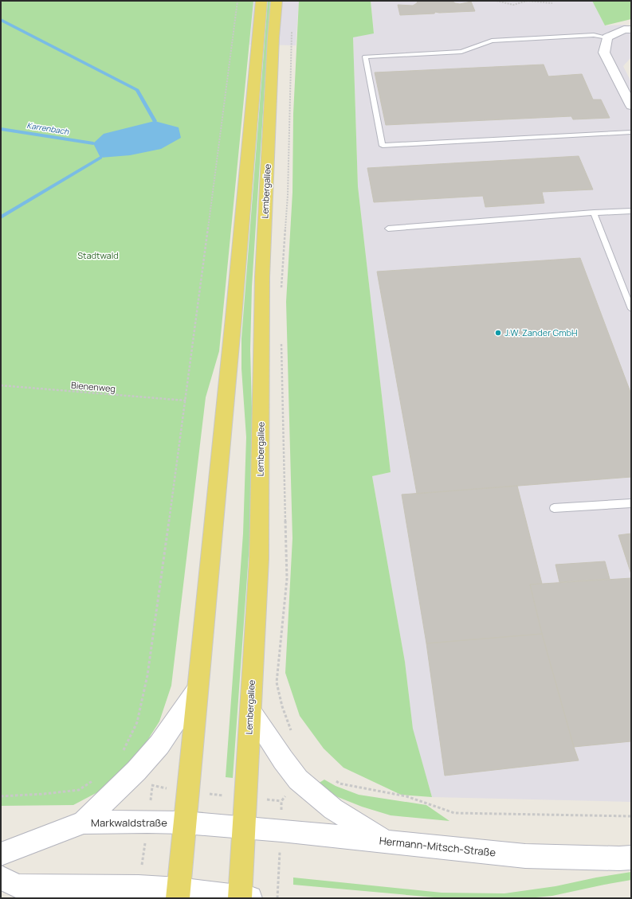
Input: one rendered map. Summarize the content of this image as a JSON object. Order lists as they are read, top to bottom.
{
  "streets": {
    "main road": ["Lembergallee", "Markwaldstraße", "Hermann-Mitsch-Straße"],
    "path": ["Bienenweg"]
  },
  "crossings": [
    ["Lembergallee", "Markwaldstraße"],
    ["Lembergallee", "Hermann-Mitsch-Straße"],
    ["Markwaldstraße", "Hermann-Mitsch-Straße"]
  ],
  "water": ["Karrenbach"],
  "parks": ["Stadtwald"],
  "places": ["J.W. Zander GmbH"]
}
